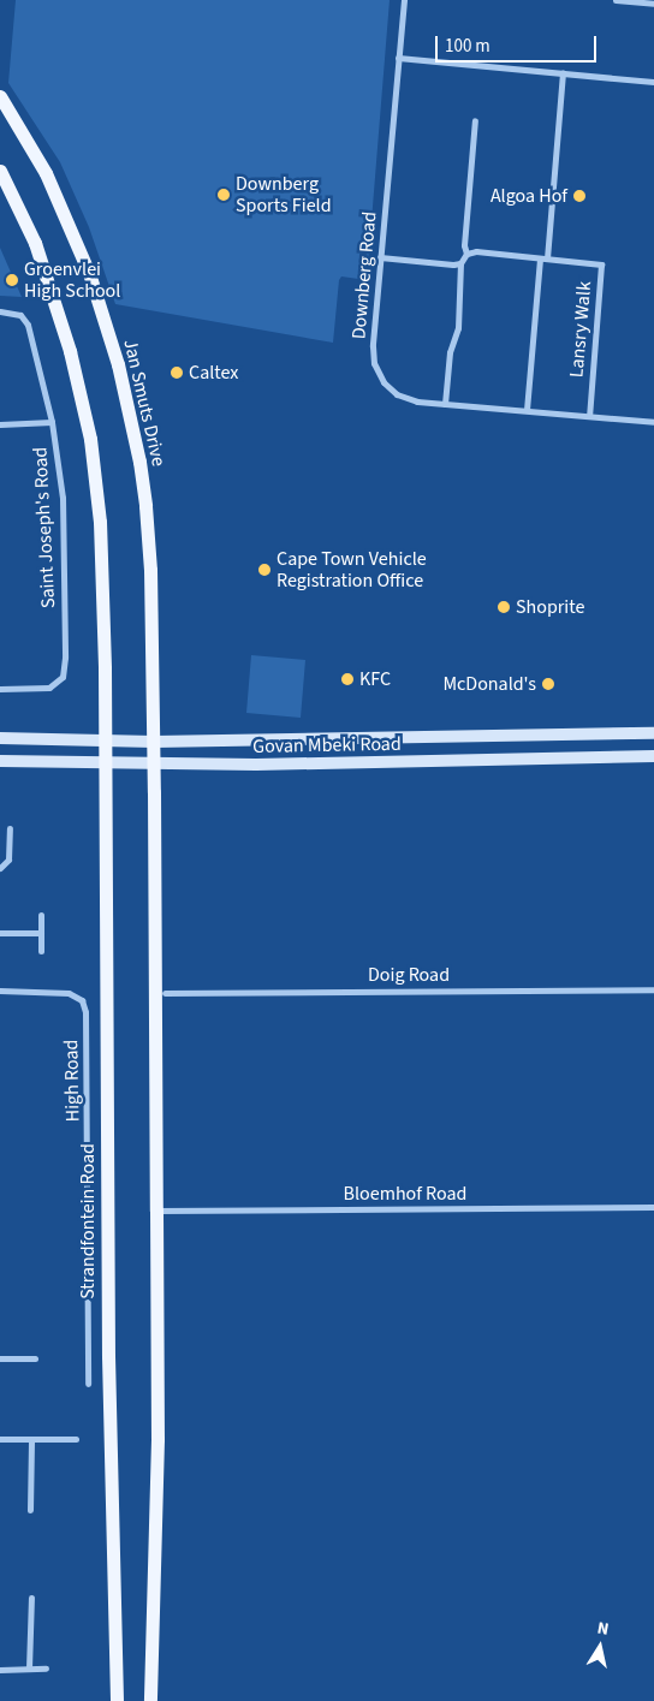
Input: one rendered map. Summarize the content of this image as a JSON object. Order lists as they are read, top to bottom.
{
  "streets": {
    "main road": ["Jan Smuts Drive", "Govan Mbeki Road", "Strandfontein Road"],
    "street": [
      "Downberg Road",
      "Lansry Walk",
      "Saint Joseph's Road",
      "Doig Road",
      "High Road",
      "Bloemhof Road"
    ]
  },
  "crossings": [
    ["Downberg Road", "Lansry Walk"],
    ["Jan Smuts Drive", "Govan Mbeki Road"],
    ["Govan Mbeki Road", "Strandfontein Road"]
  ],
  "places": [
    "Downberg Sports Field",
    "Algoa Hof",
    "Groenvlei High School",
    "Caltex",
    "Cape Town Vehicle Registration Office",
    "Shoprite",
    "KFC",
    "McDonald's"
  ],
  "scale_bar": "100 m",
  "north": "top"
}
